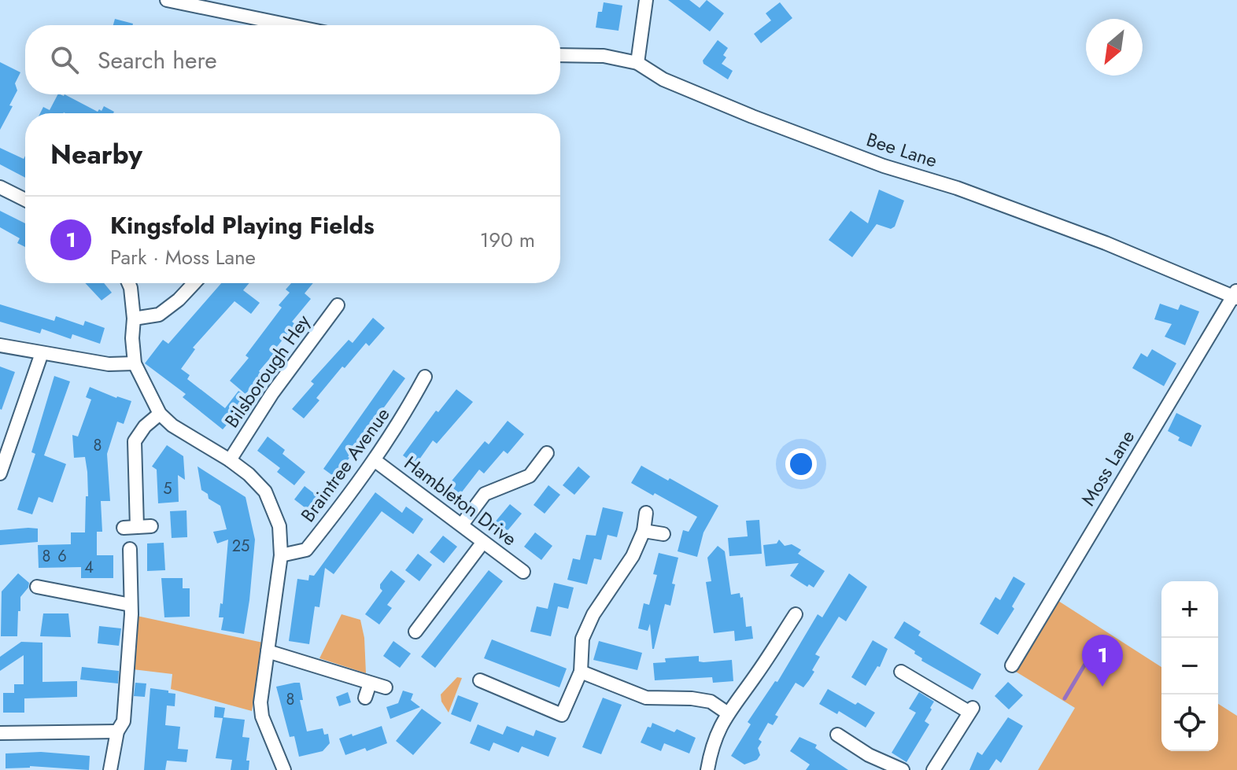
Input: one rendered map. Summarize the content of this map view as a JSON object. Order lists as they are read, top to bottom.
{
  "streets": {
    "street": [
      "Bee Lane",
      "Bilsborough Hey",
      "Braintree Avenue",
      "Moss Lane",
      "Hambleton Drive"
    ]
  },
  "crossings": [
    ["Bee Lane", "Moss Lane"],
    ["Braintree Avenue", "Hambleton Drive"]
  ],
  "house_numbers": [
    "8",
    "5",
    "25",
    "8",
    "6",
    "4",
    "8"
  ],
  "north": "bottom left",
  "page": {
    "search": "Search here",
    "heading": "Nearby",
    "list": [
      {
        "mark": "1",
        "name": "Kingsfold Playing Fields",
        "note": "Park · Moss Lane",
        "value": "190 m"
      }
    ],
    "map_buttons": ["+", "−"],
    "pins": "1"
  }
}
